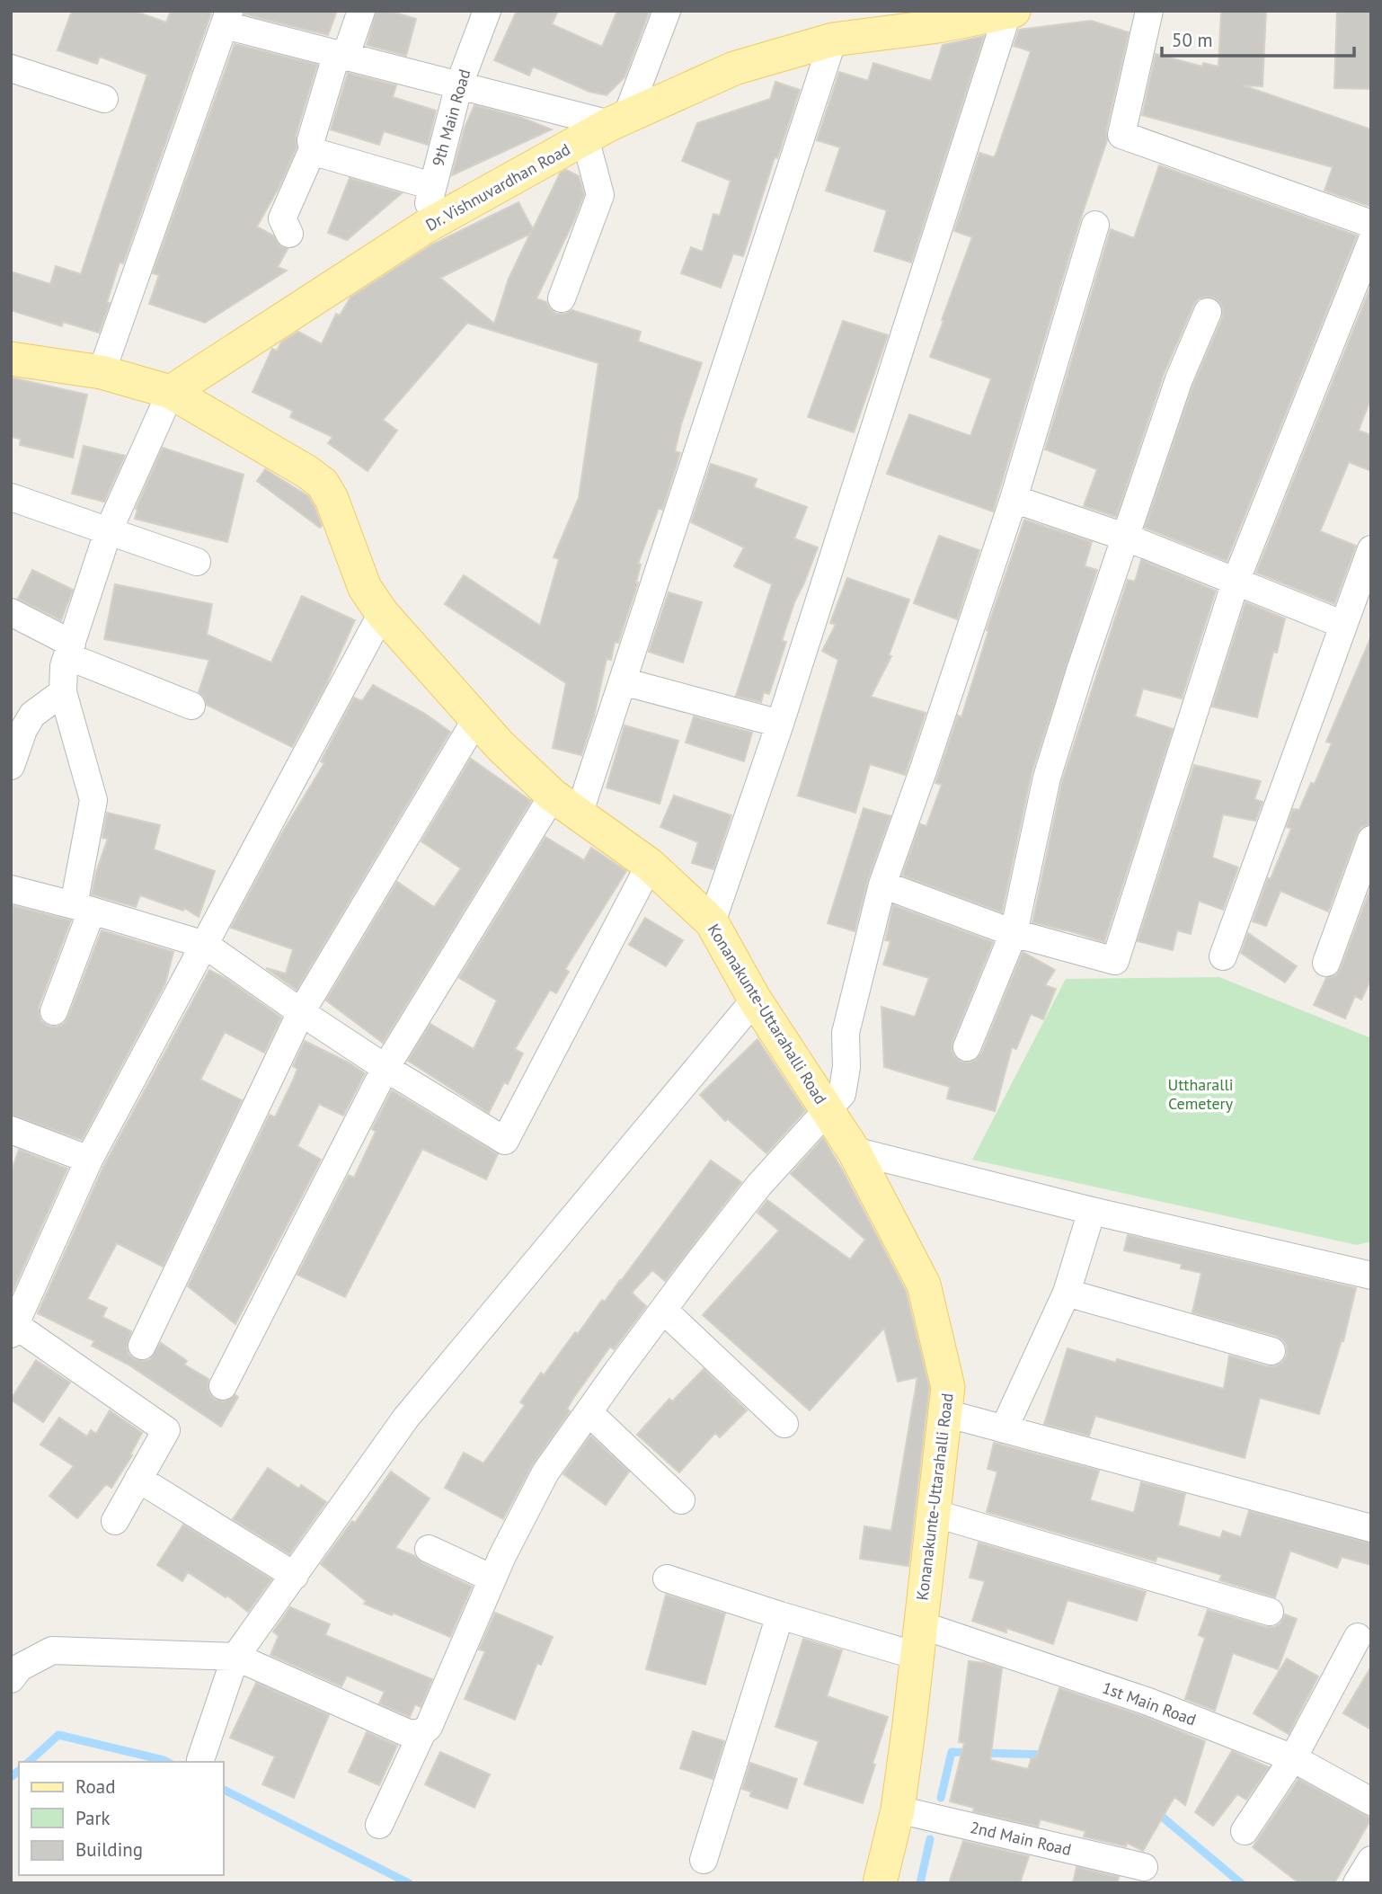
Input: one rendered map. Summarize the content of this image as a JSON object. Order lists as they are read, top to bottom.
{
  "streets": {
    "main road": ["Dr. Vishnuvardhan Road", "Konanakunte-Uttarahalli Road"],
    "street": ["9th Main Road", "1st Main Road", "2nd Main Road"]
  },
  "crossings": [
    ["9th Main Road", "Dr. Vishnuvardhan Road"],
    ["Dr. Vishnuvardhan Road", "Konanakunte-Uttarahalli Road"],
    ["Konanakunte-Uttarahalli Road", "1st Main Road"],
    ["Konanakunte-Uttarahalli Road", "2nd Main Road"]
  ],
  "parks": ["Uttharalli Cemetery"],
  "legend": ["Road", "Park", "Building"],
  "scale_bar": "50 m"
}
